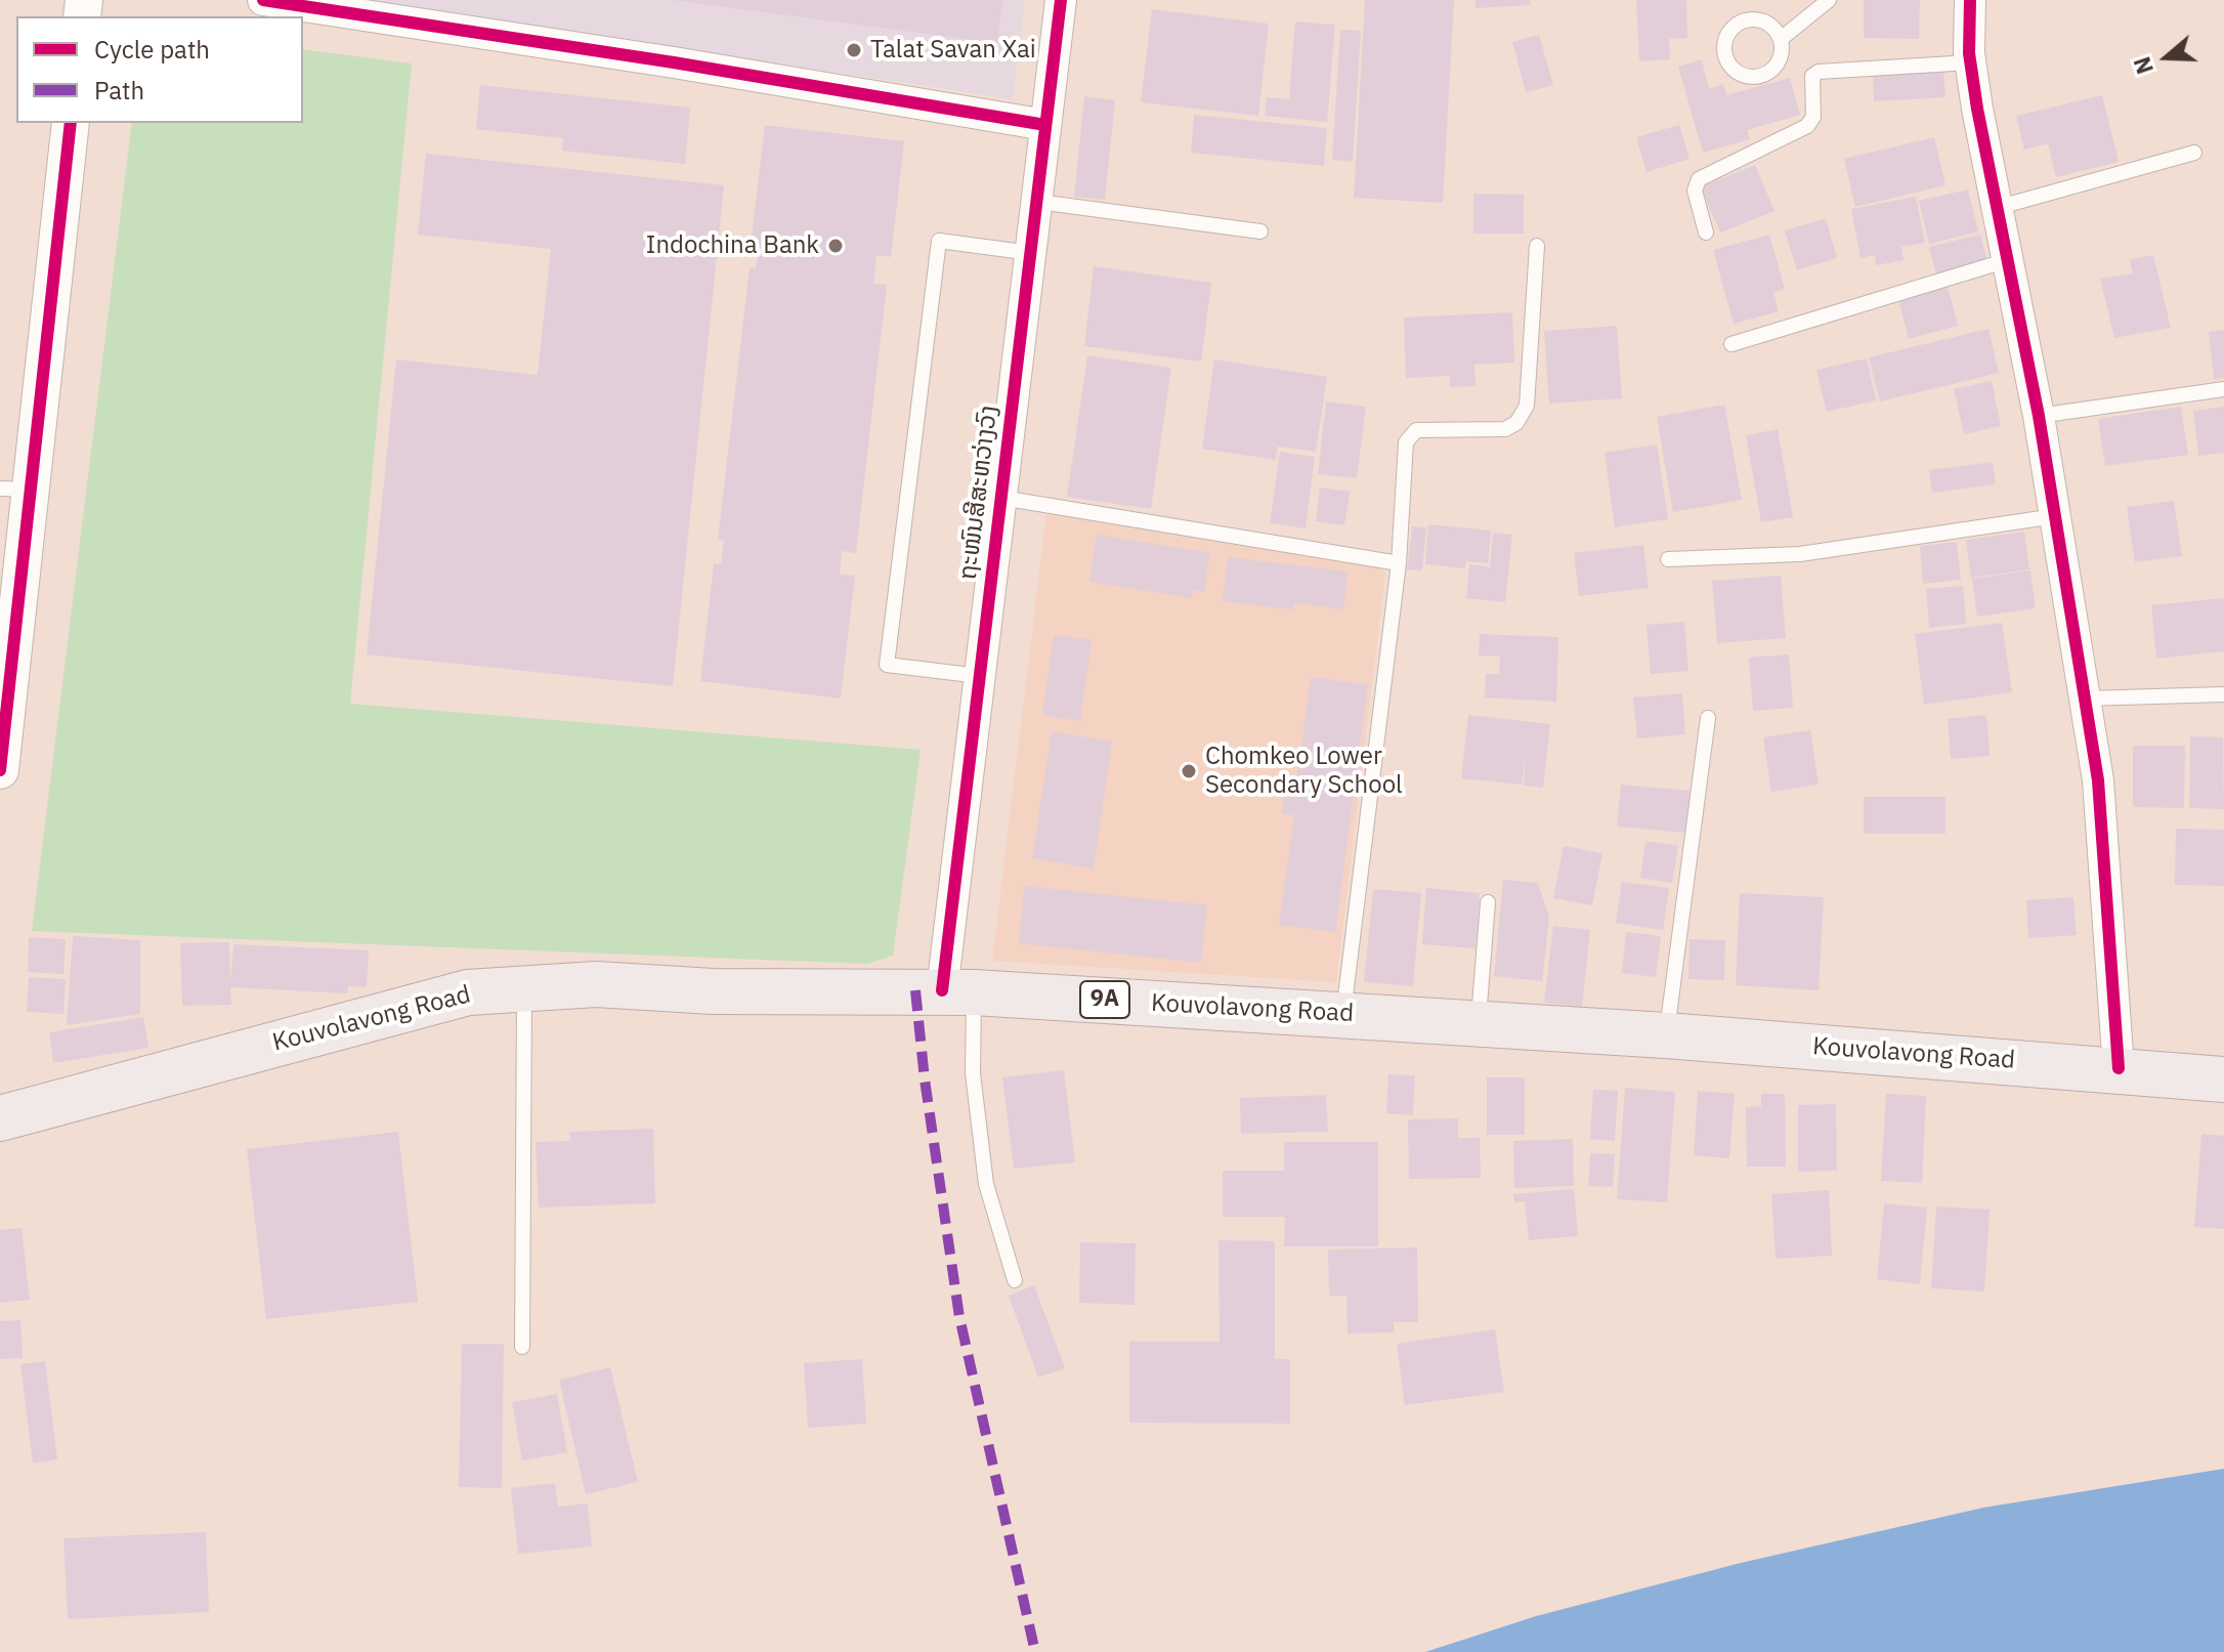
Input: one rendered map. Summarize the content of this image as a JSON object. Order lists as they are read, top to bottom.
{
  "streets": {
    "main road": ["9A", "Kouvolavong Road"],
    "street": ["ຖະໜົນສີສະຫວ່າງວົງ"]
  },
  "crossings": [
    ["ຖະໜົນສີສະຫວ່າງວົງ", "Kouvolavong Road"]
  ],
  "places": ["Talat Savan Xai", "Indochina Bank", "Chomkeo Lower Secondary School"],
  "legend": ["Cycle path", "Path"],
  "north": "left"
}
